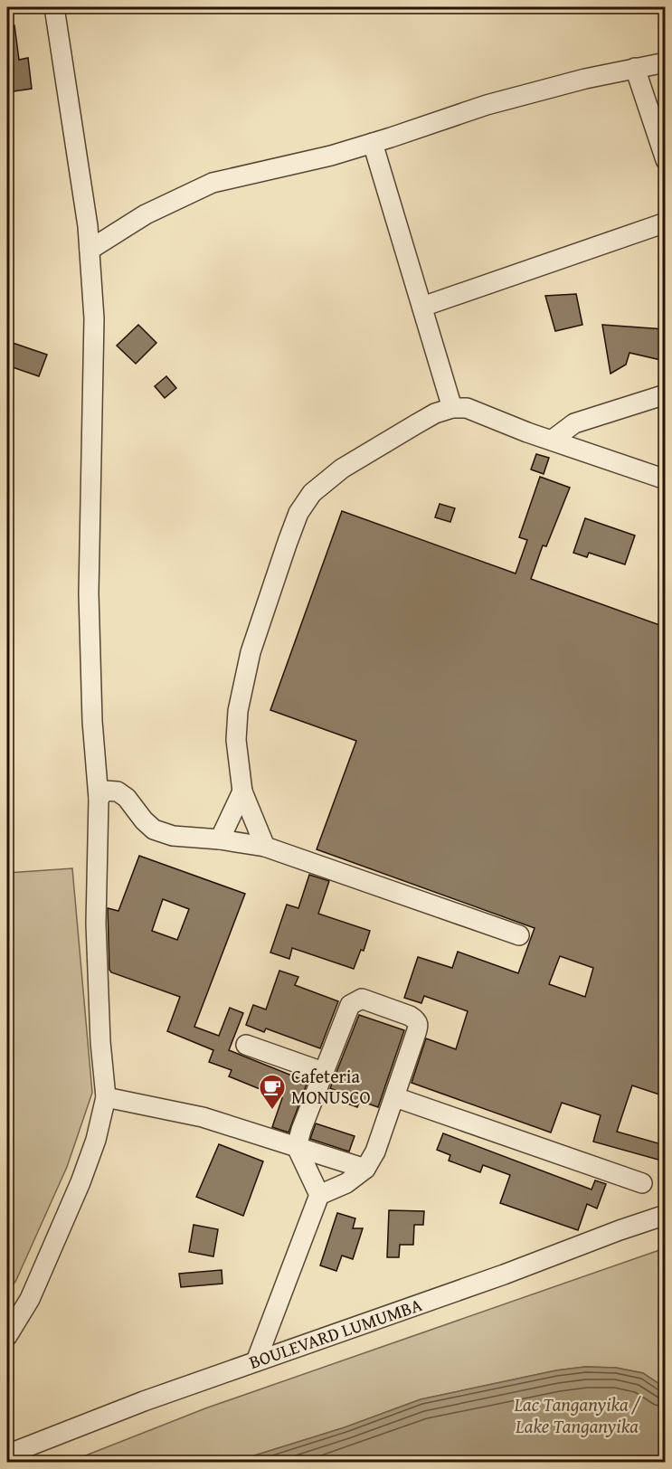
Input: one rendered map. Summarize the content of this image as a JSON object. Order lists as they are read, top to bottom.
{
  "streets": {
    "street": ["BOULEVARD LUMUMBA"]
  },
  "water": ["Lac Tanganyika / Lake Tanganyika"],
  "places": {
    "cafe": ["Cafeteria MONUSCO"]
  }
}
